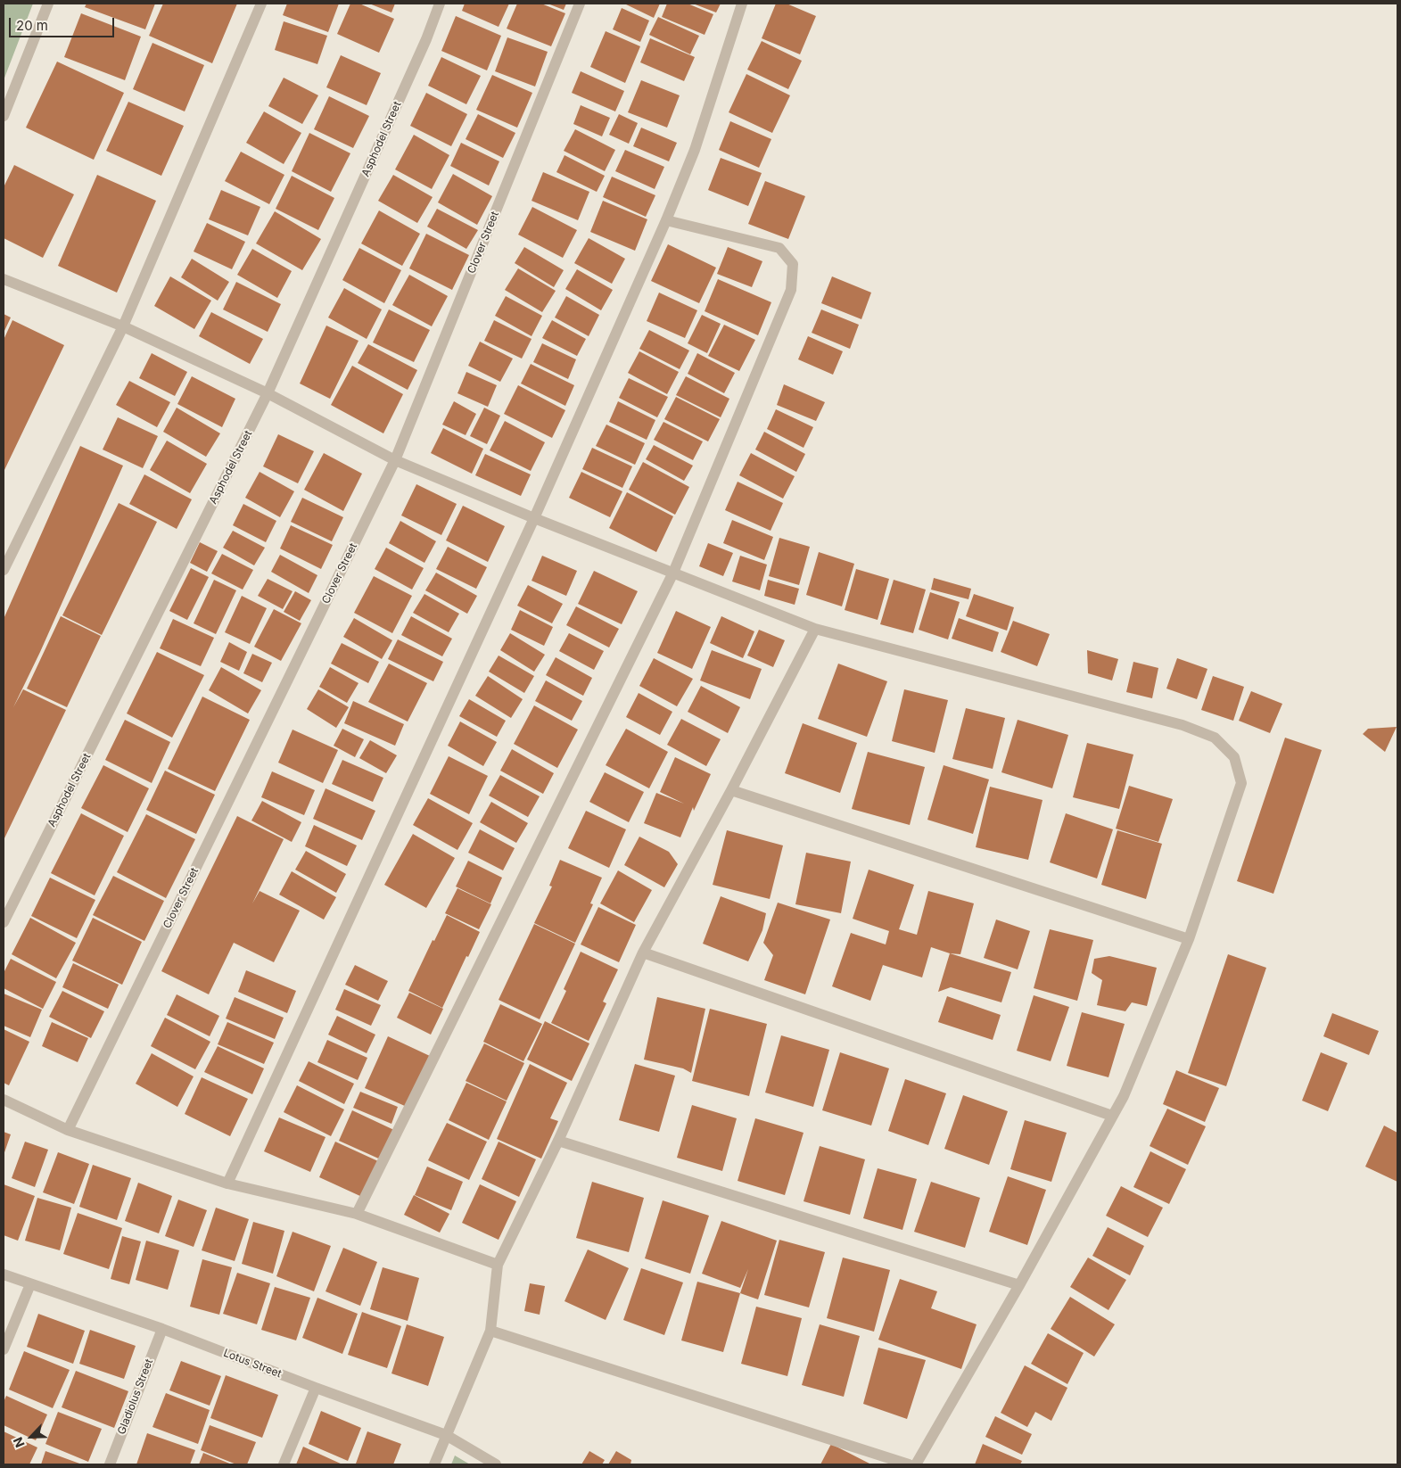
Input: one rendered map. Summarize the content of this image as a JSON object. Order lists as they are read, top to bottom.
{
  "streets": {
    "street": [
      "Asphodel Street",
      "Clover Street",
      "Lotus Street",
      "Gladiolus Street"
    ]
  },
  "crossings": [
    ["Lotus Street", "Gladiolus Street"]
  ],
  "scale_bar": "20 m",
  "north": "bottom left"
}
